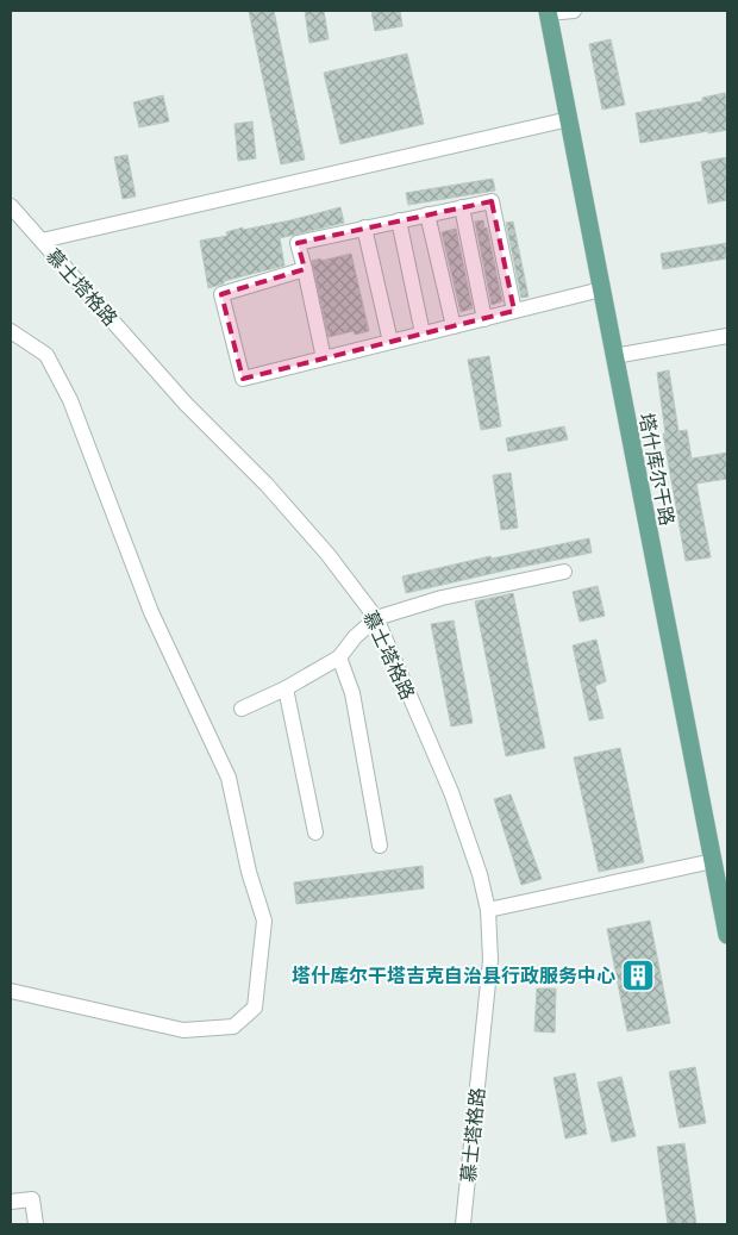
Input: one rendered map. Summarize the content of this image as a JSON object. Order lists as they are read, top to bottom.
{
  "streets": {
    "main road": ["塔什库尔干路"],
    "street": ["慕士塔格路"]
  },
  "places": {
    "building": ["塔什库尔干塔吉克自治县行政服务中心"]
  }
}
